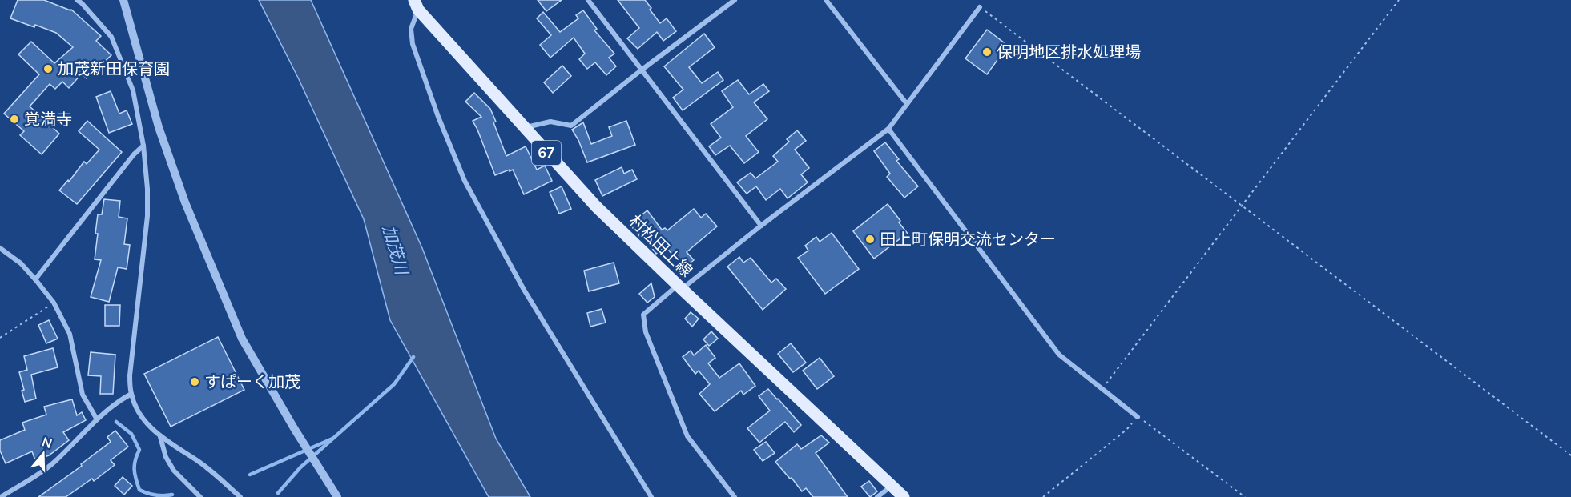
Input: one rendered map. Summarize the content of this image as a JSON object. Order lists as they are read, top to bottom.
{
  "streets": {
    "main road": ["67", "村松田上線"]
  },
  "water": ["加茂川"],
  "places": [
    "保明地区排水処理場",
    "加茂新田保育園",
    "覚満寺",
    "田上町保明交流センター",
    "すぱーく加茂"
  ],
  "north": "top"
}
